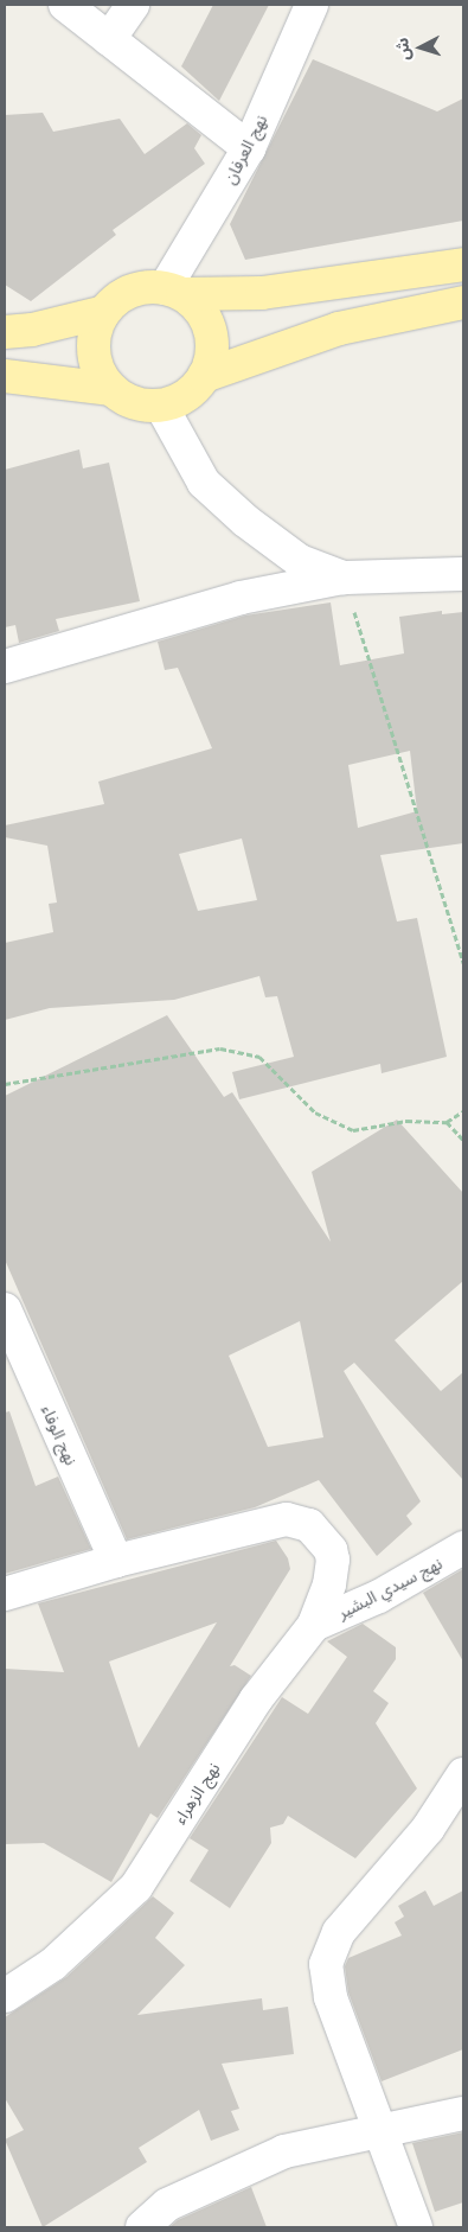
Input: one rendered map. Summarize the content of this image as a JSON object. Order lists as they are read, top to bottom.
{
  "streets": {
    "street": [
      "نهج العرفان",
      "نهج الوفاء",
      "نهج سيدي البشير",
      "نهج الزهراء"
    ]
  },
  "crossings": [
    ["نهج الوفاء", "نهج الزهراء"],
    ["نهج سيدي البشير", "نهج الزهراء"]
  ],
  "north": "left"
}
